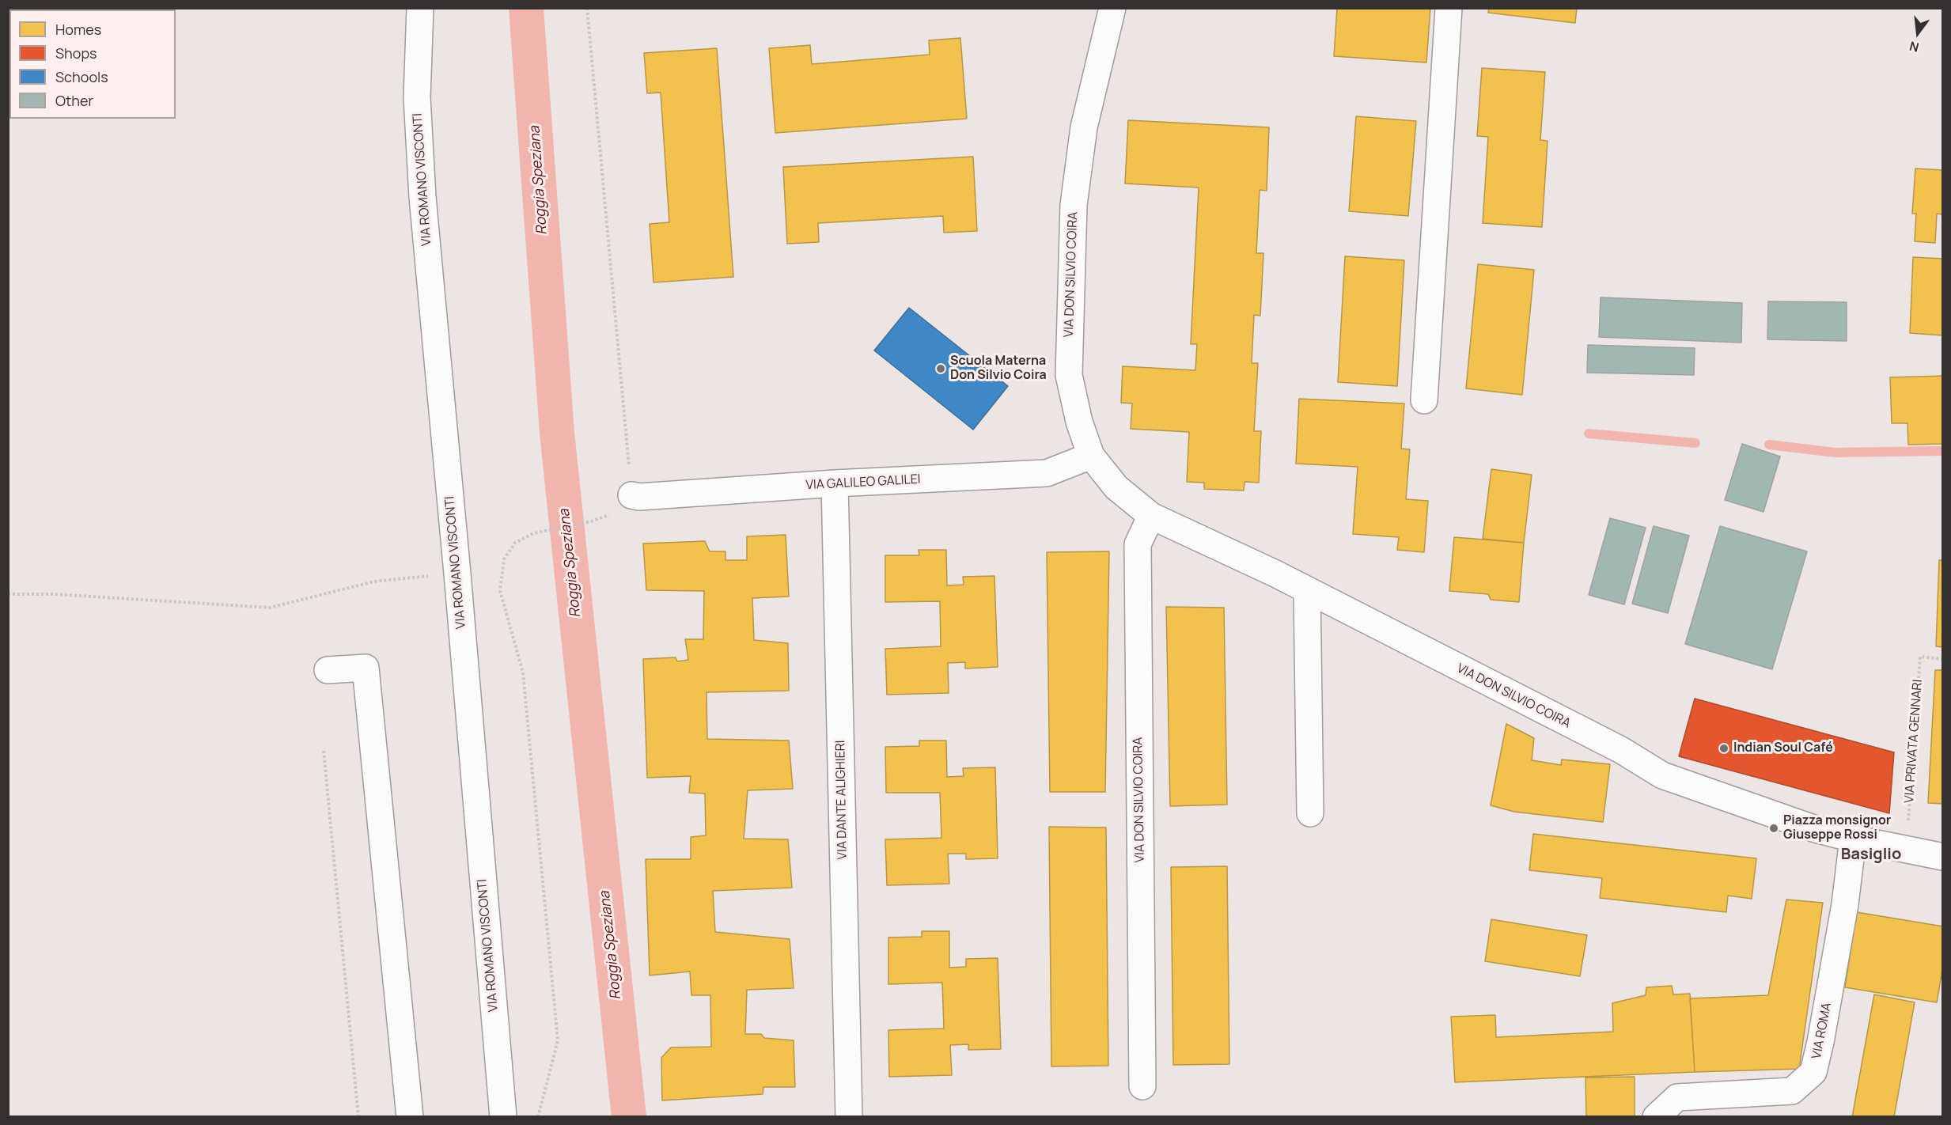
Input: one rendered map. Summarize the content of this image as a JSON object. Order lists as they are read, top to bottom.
{
  "streets": {
    "street": [
      "VIA ROMANO VISCONTI",
      "VIA DON SILVIO COIRA",
      "VIA GALILEO GALILEI",
      "VIA DANTE ALIGHIERI",
      "VIA ROMA"
    ],
    "path": ["VIA PRIVATA GENNARI"]
  },
  "crossings": [
    ["VIA DON SILVIO COIRA", "VIA GALILEO GALILEI"],
    ["VIA DON SILVIO COIRA", "VIA ROMA"],
    ["VIA GALILEO GALILEI", "VIA DANTE ALIGHIERI"]
  ],
  "districts": ["Basiglio"],
  "water": ["Roggia Speziana"],
  "places": ["Scuola Materna Don Silvio Coira", "Indian Soul Café", "Piazza monsignor Giuseppe Rossi"],
  "legend": [
    "Homes",
    "Shops",
    "Schools",
    "Other"
  ],
  "north": "bottom"
}
